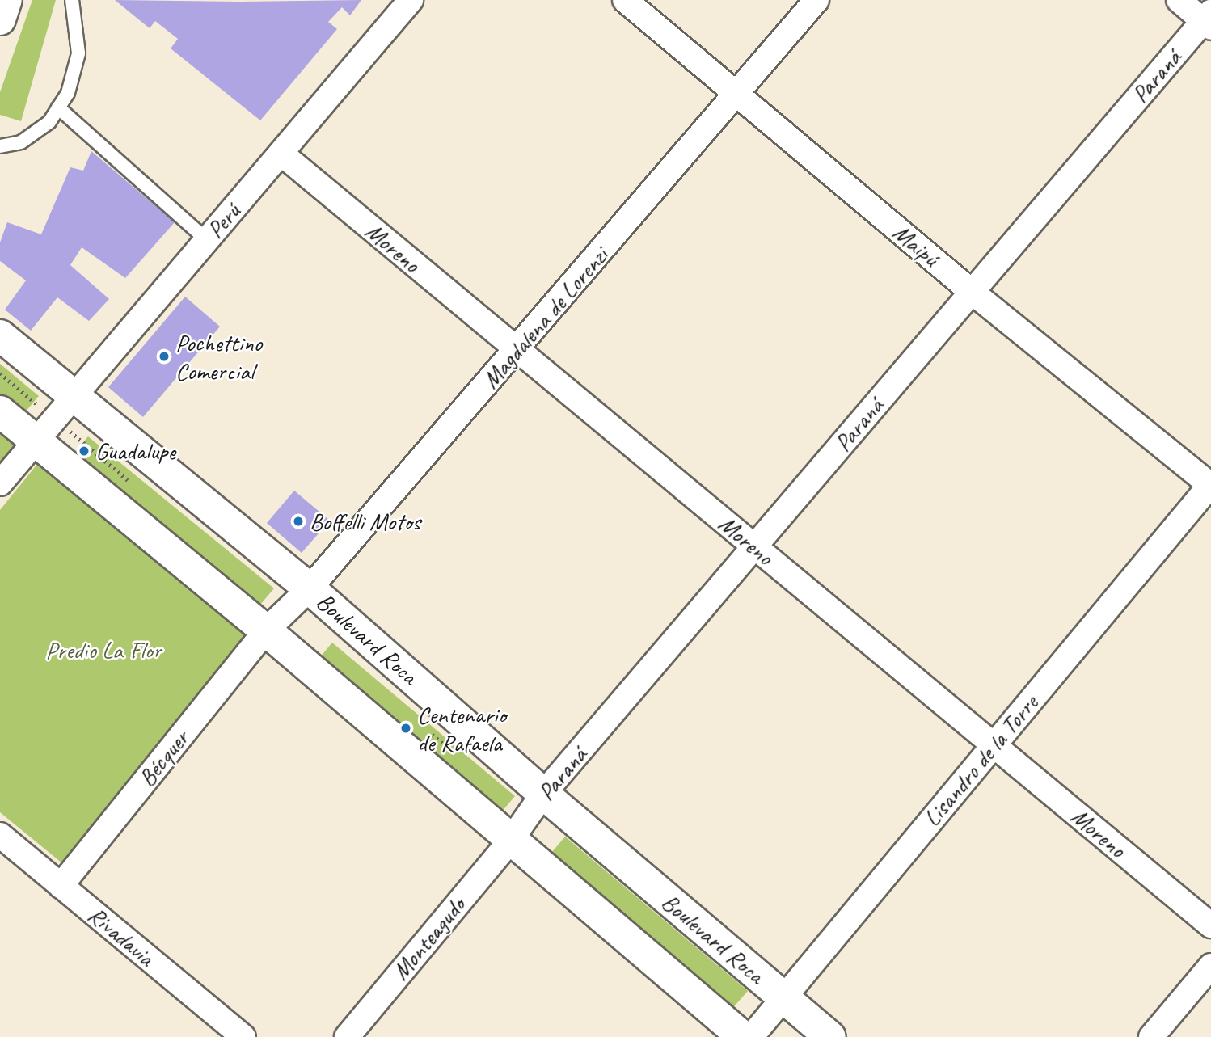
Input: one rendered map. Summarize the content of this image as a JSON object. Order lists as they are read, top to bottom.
{
  "streets": {
    "main road": ["Boulevard Roca"],
    "street": [
      "Paraná",
      "Perú",
      "Maipú",
      "Moreno",
      "Magdalena de Lorenzi",
      "Bécquer",
      "Lisandro de la Torre",
      "Rivadavia",
      "Monteagudo"
    ]
  },
  "crossings": [
    ["Paraná", "Maipú"],
    ["Paraná", "Moreno"],
    ["Paraná", "Boulevard Roca"],
    ["Paraná", "Monteagudo"],
    ["Perú", "Moreno"],
    ["Perú", "Boulevard Roca"],
    ["Maipú", "Magdalena de Lorenzi"],
    ["Maipú", "Lisandro de la Torre"],
    ["Moreno", "Magdalena de Lorenzi"],
    ["Moreno", "Lisandro de la Torre"],
    ["Magdalena de Lorenzi", "Boulevard Roca"],
    ["Magdalena de Lorenzi", "Bécquer"],
    ["Boulevard Roca", "Lisandro de la Torre"],
    ["Bécquer", "Rivadavia"]
  ],
  "parks": ["Predio La Flor"],
  "places": [
    "Pochettino Comercial",
    "Guadalupe",
    "Boffelli Motos",
    "Centenario de Rafaela"
  ]
}
